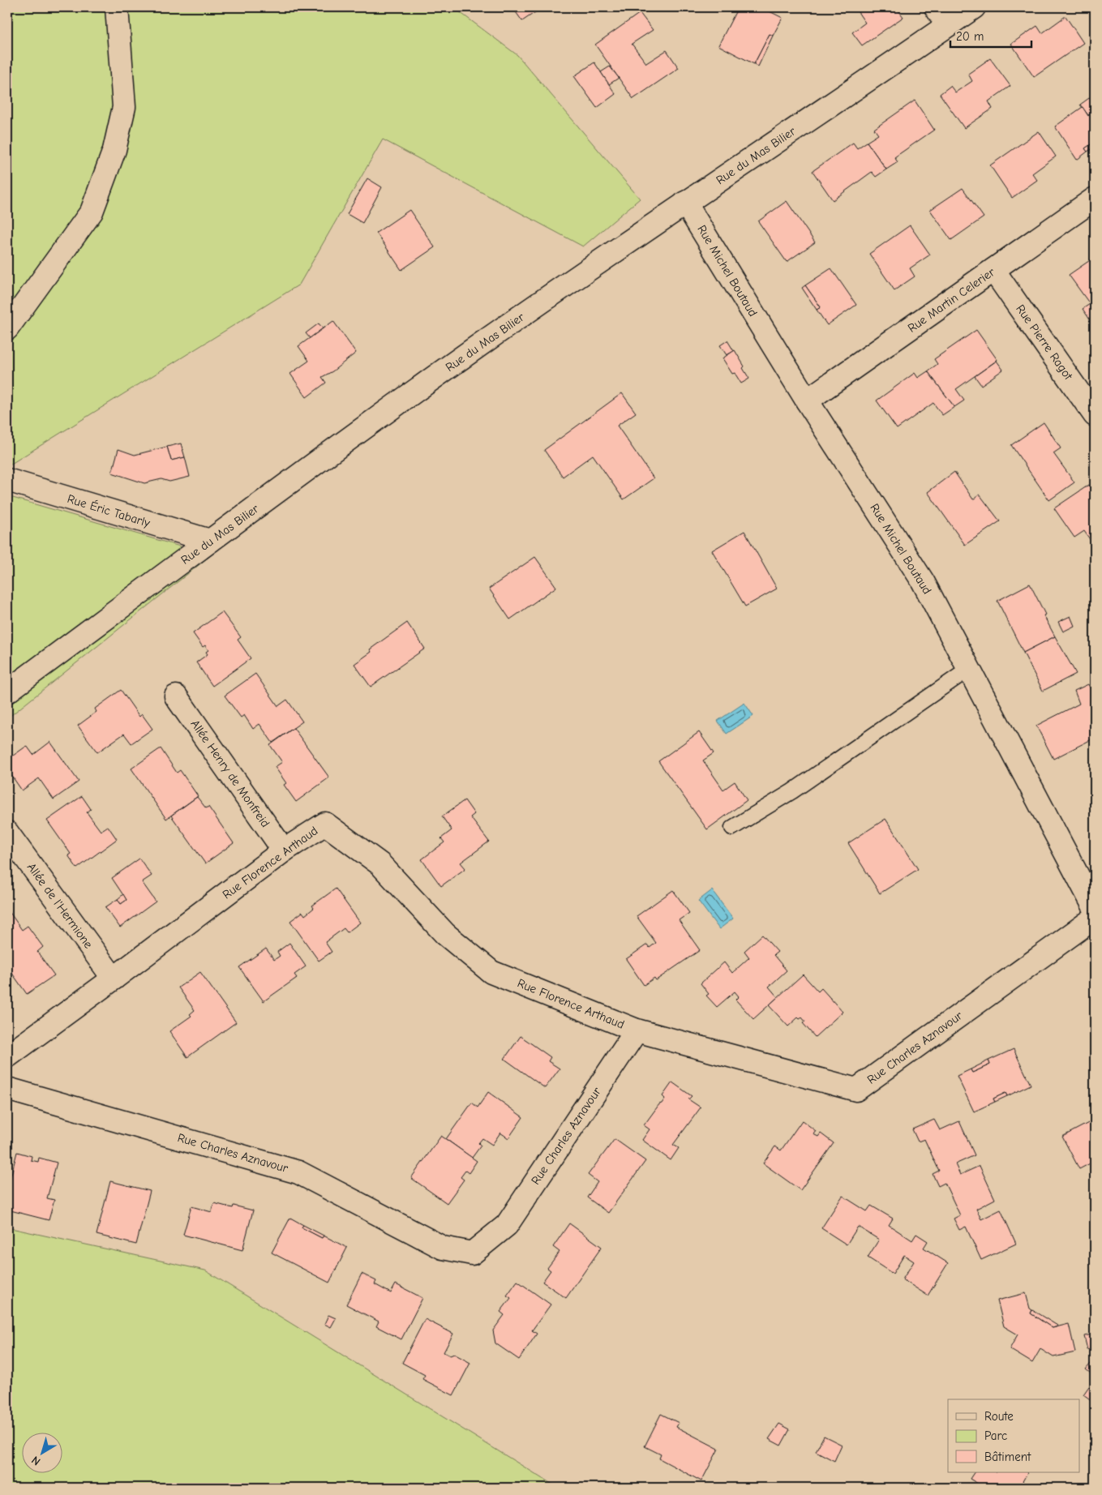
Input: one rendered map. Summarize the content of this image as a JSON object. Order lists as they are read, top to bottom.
{
  "streets": {
    "street": [
      "Rue du Mas Bilier",
      "Rue Michel Boutaud",
      "Rue Martin Celerier",
      "Rue Pierre Ragot",
      "Rue Éric Tabarly",
      "Allée Henry de Monfreid",
      "Rue Florence Arthaud",
      "Allée de l'Hermione",
      "Rue Charles Aznavour"
    ]
  },
  "crossings": [
    ["Rue du Mas Bilier", "Rue Michel Boutaud"],
    ["Rue du Mas Bilier", "Rue Éric Tabarly"],
    ["Rue Michel Boutaud", "Rue Martin Celerier"],
    ["Rue Martin Celerier", "Rue Pierre Ragot"],
    ["Allée Henry de Monfreid", "Rue Florence Arthaud"],
    ["Rue Florence Arthaud", "Allée de l'Hermione"],
    ["Rue Florence Arthaud", "Rue Charles Aznavour"]
  ],
  "legend": ["Route", "Parc", "Bâtiment"],
  "scale_bar": "20 m",
  "north": "bottom left"
}
